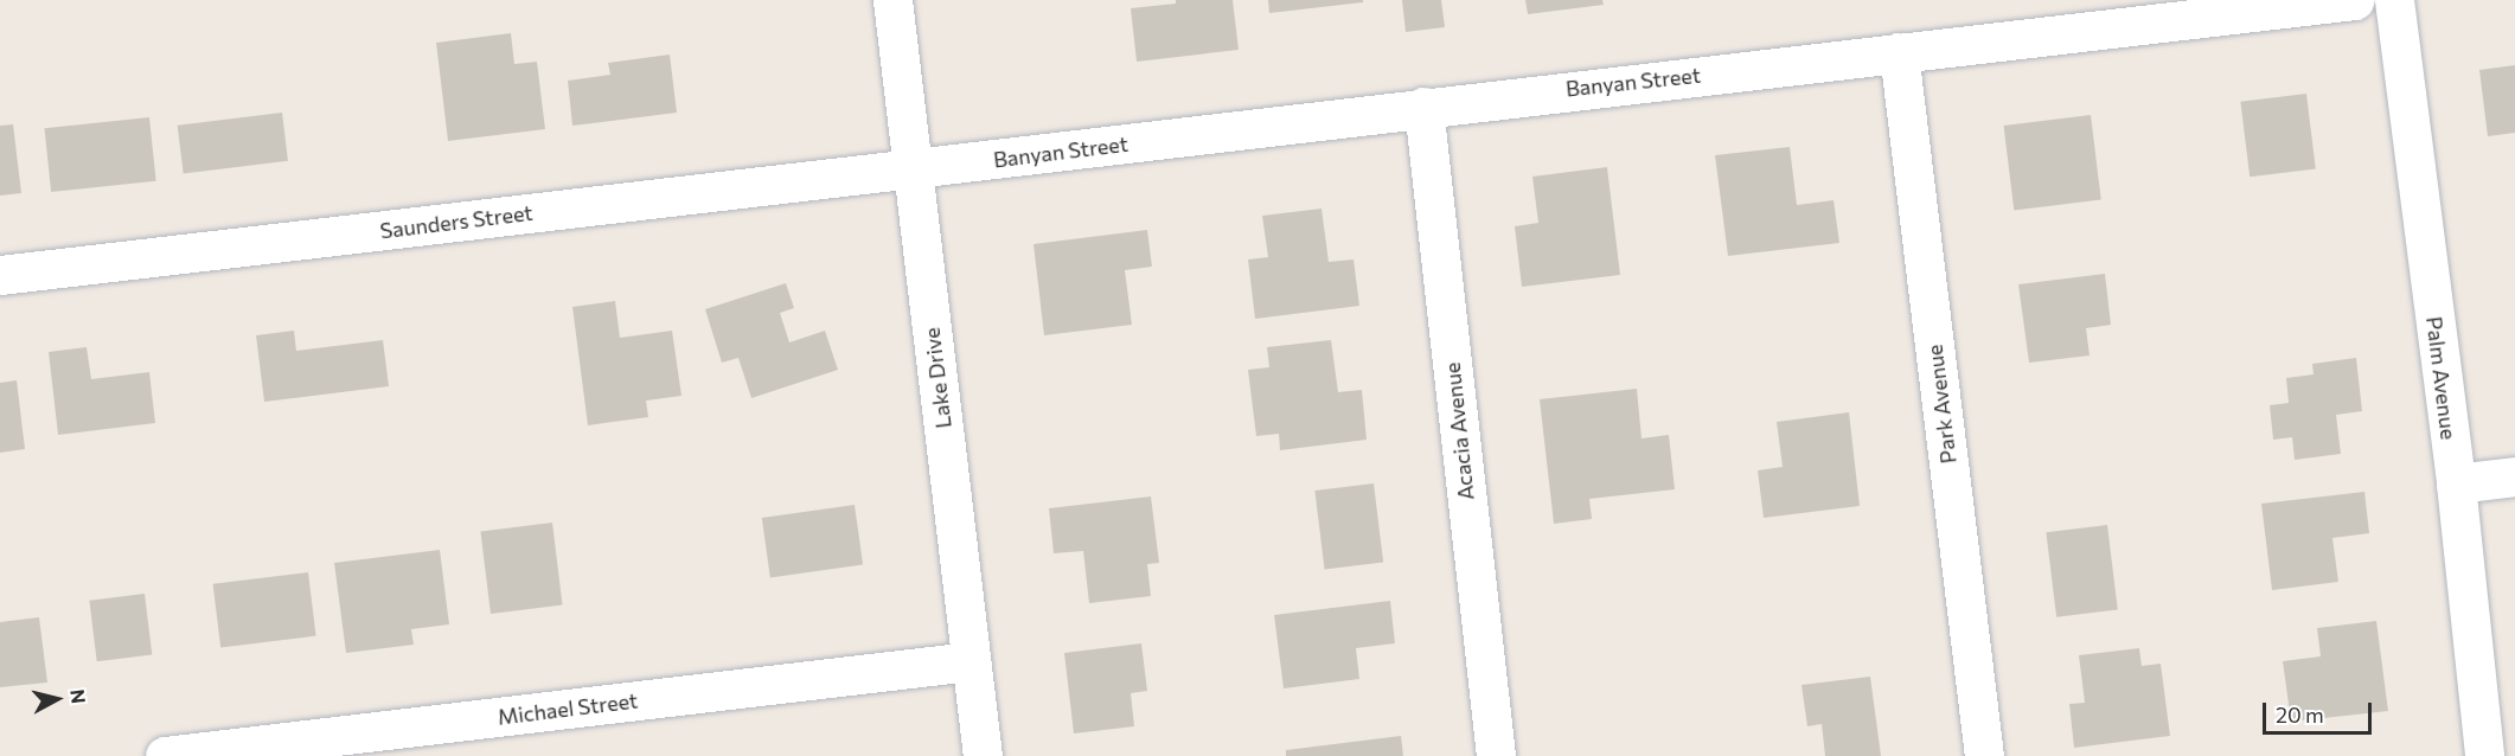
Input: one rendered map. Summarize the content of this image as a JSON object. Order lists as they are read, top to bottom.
{
  "streets": {
    "street": [
      "Banyan Street",
      "Saunders Street",
      "Lake Drive",
      "Palm Avenue",
      "Park Avenue",
      "Acacia Avenue",
      "Michael Street"
    ]
  },
  "crossings": [
    ["Banyan Street", "Saunders Street"],
    ["Banyan Street", "Lake Drive"],
    ["Banyan Street", "Park Avenue"],
    ["Banyan Street", "Acacia Avenue"],
    ["Saunders Street", "Lake Drive"],
    ["Lake Drive", "Michael Street"]
  ],
  "scale_bar": "20 m",
  "north": "right"
}
